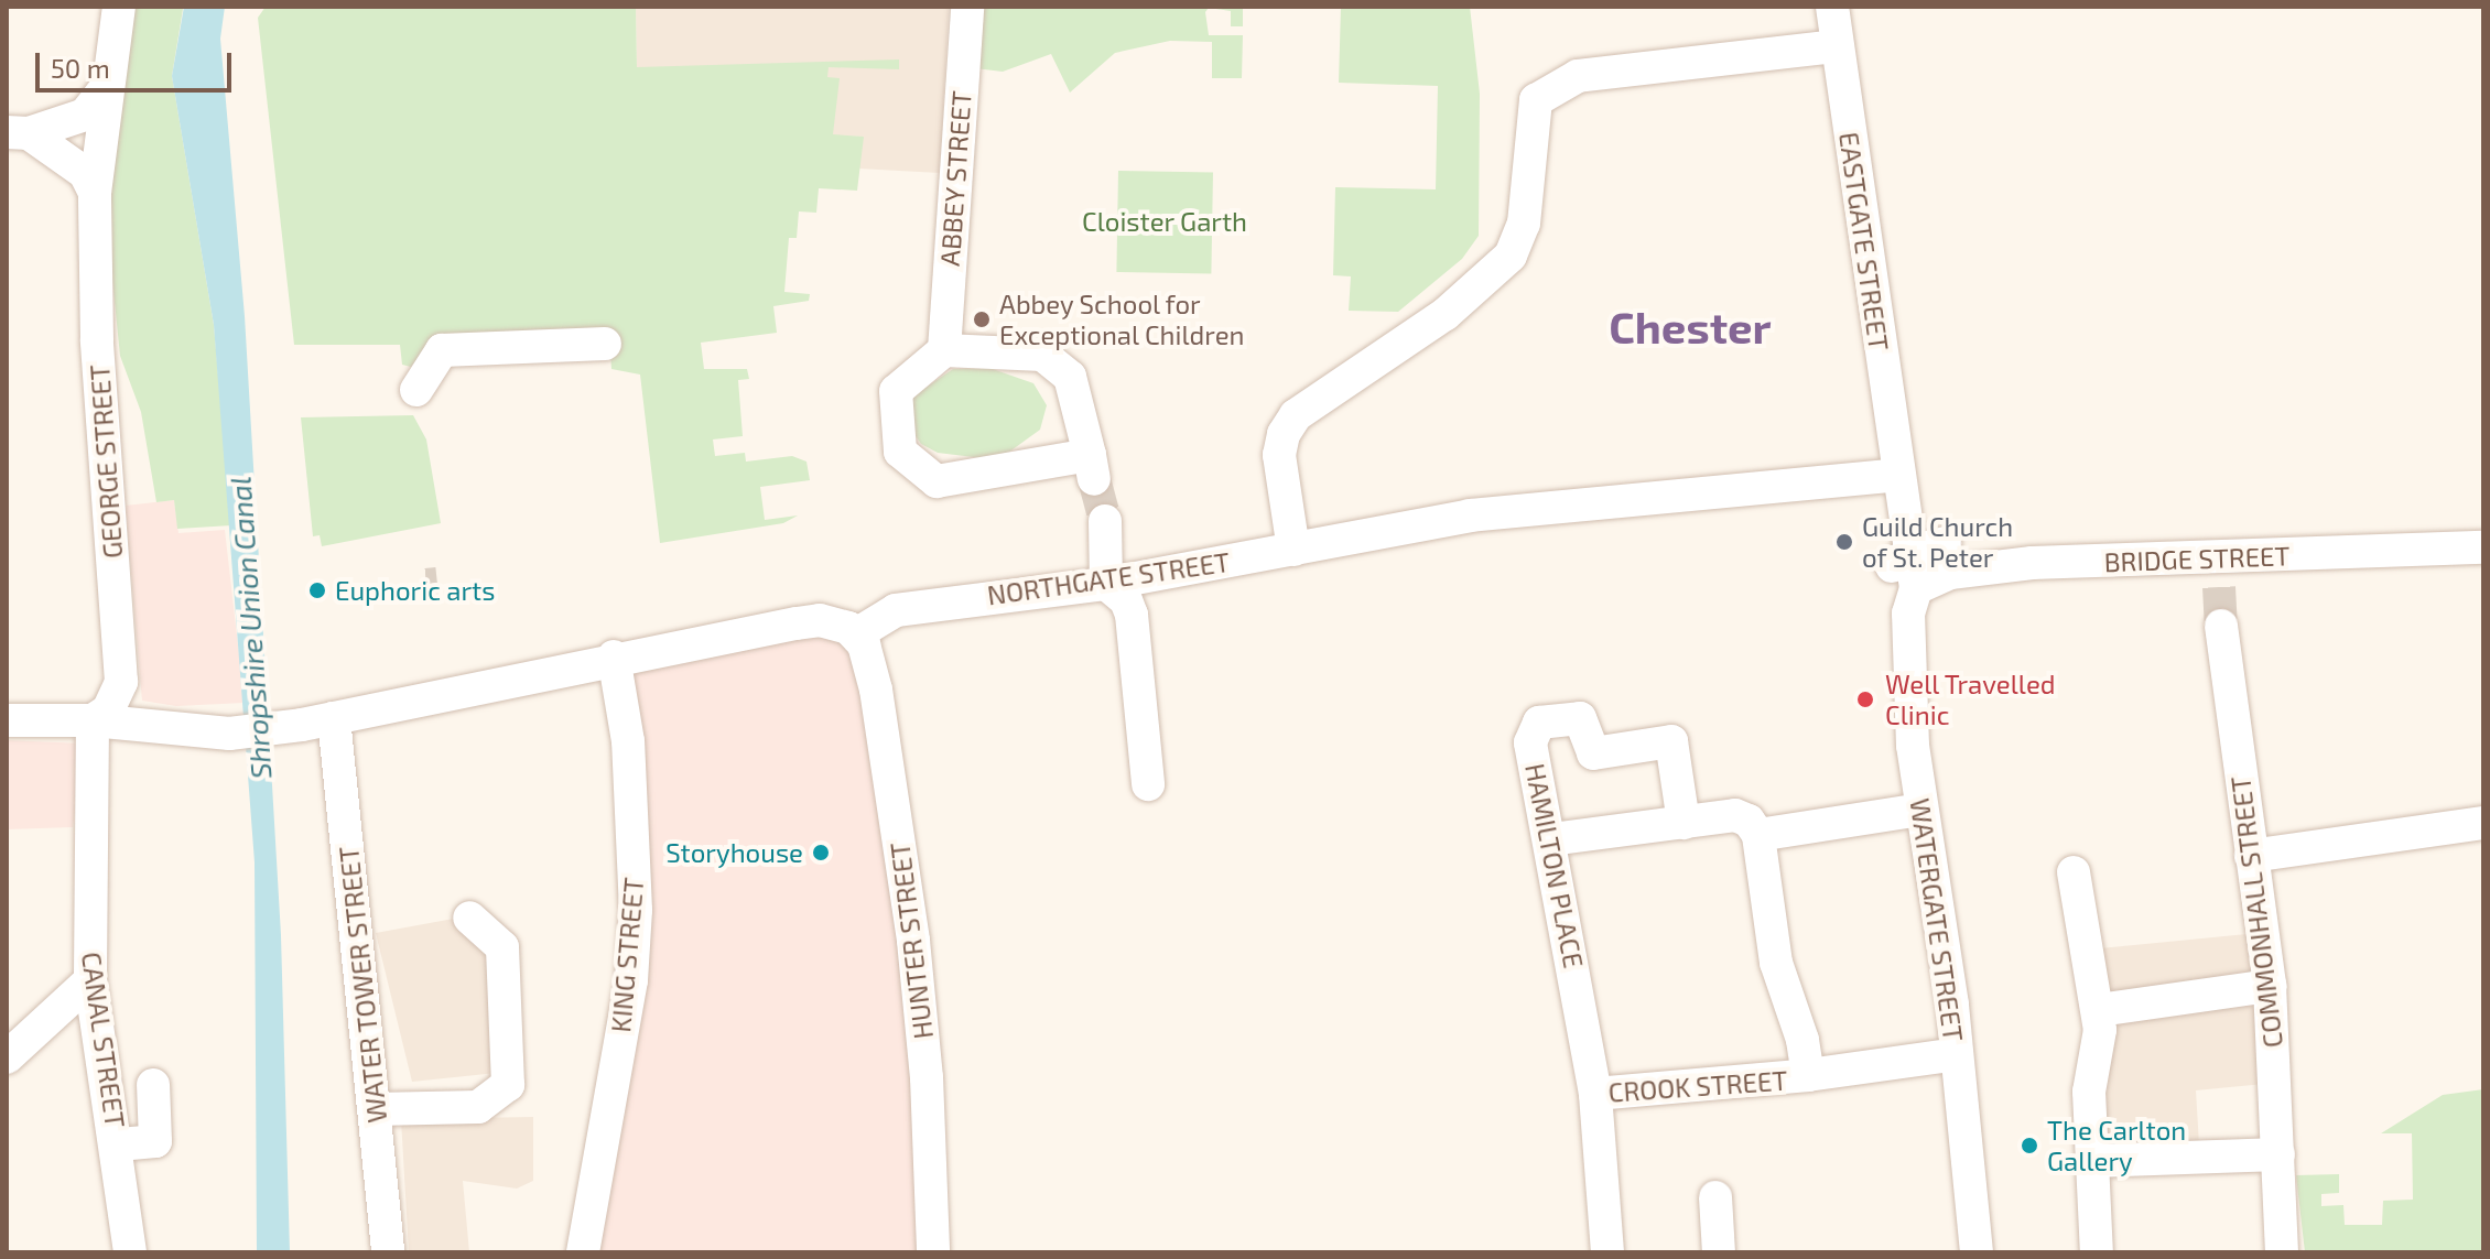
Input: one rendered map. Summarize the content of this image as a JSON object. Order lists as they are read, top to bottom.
{
  "streets": {
    "street": [
      "ABBEY STREET",
      "EASTGATE STREET",
      "GEORGE STREET",
      "BRIDGE STREET",
      "NORTHGATE STREET",
      "HAMILTON PLACE",
      "COMMONHALL STREET",
      "WATERGATE STREET",
      "HUNTER STREET",
      "KING STREET",
      "WATER TOWER STREET",
      "CANAL STREET",
      "CROOK STREET"
    ]
  },
  "crossings": [
    ["EASTGATE STREET", "BRIDGE STREET"],
    ["EASTGATE STREET", "NORTHGATE STREET"],
    ["EASTGATE STREET", "WATERGATE STREET"],
    ["BRIDGE STREET", "WATERGATE STREET"],
    ["NORTHGATE STREET", "HUNTER STREET"],
    ["HAMILTON PLACE", "CROOK STREET"],
    ["WATERGATE STREET", "CROOK STREET"]
  ],
  "districts": ["Chester"],
  "water": ["Shropshire Union Canal"],
  "parks": ["Cloister Garth"],
  "places": [
    "Abbey School for Exceptional Children",
    "Guild Church of St. Peter",
    "Euphoric arts",
    "Well Travelled Clinic",
    "Storyhouse",
    "The Carlton Gallery"
  ],
  "scale_bar": "50 m"
}
